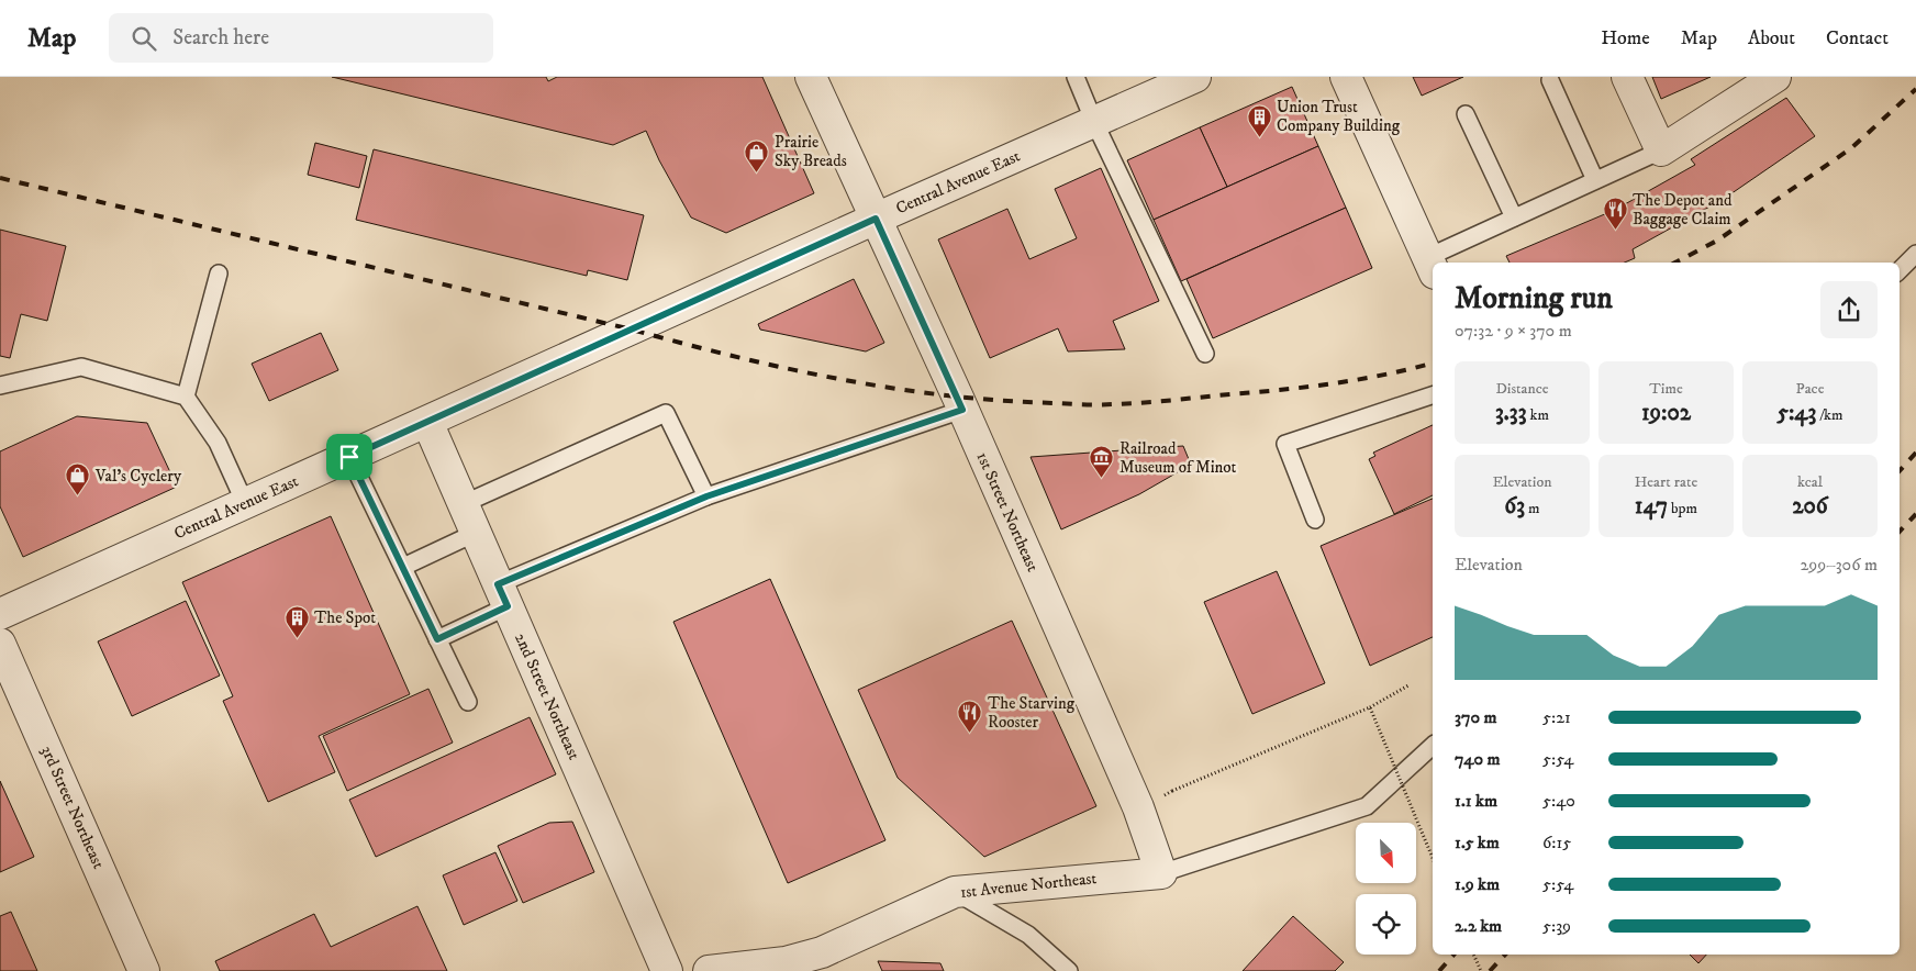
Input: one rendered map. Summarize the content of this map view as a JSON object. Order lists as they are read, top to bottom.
{
  "streets": {
    "street": [
      "Central Avenue East",
      "1st Street Northeast",
      "2nd Street Northeast",
      "3rd Street Northeast",
      "1st Avenue Northeast"
    ]
  },
  "crossings": [
    ["Central Avenue East", "1st Street Northeast"],
    ["Central Avenue East", "2nd Street Northeast"],
    ["1st Street Northeast", "1st Avenue Northeast"]
  ],
  "places": {
    "building": ["Union Trust Company Building", "The Spot"],
    "shop": ["Prairie Sky Breads", "Val's Cyclery"],
    "restaurant": ["The Depot and Baggage Claim", "The Starving Rooster"],
    "museum": ["Railroad Museum of Minot"]
  },
  "north": "bottom right",
  "page": {
    "header": "Map",
    "search": "Search here",
    "nav": [
      "Home",
      "Map",
      "About",
      "Contact"
    ],
    "heading": ["Morning run", "07:32 · 9 × 370 m"],
    "stats": [
      ["Distance", "3.33 km"],
      ["Time", "19:02"],
      ["Pace", "5:43 /km"],
      ["Elevation", "63 m"],
      ["Heart rate", "147 bpm"],
      ["kcal", "206"]
    ],
    "chart": ["Elevation", "299–306 m"],
    "list": [
      {
        "name": "370 m",
        "note": "5:21"
      },
      {
        "name": "740 m",
        "note": "5:54"
      },
      {
        "name": "1.1 km",
        "note": "5:40"
      },
      {
        "name": "1.5 km",
        "note": "6:15"
      },
      {
        "name": "1.9 km",
        "note": "5:54"
      },
      {
        "name": "2.2 km",
        "note": "5:39"
      }
    ]
  }
}
